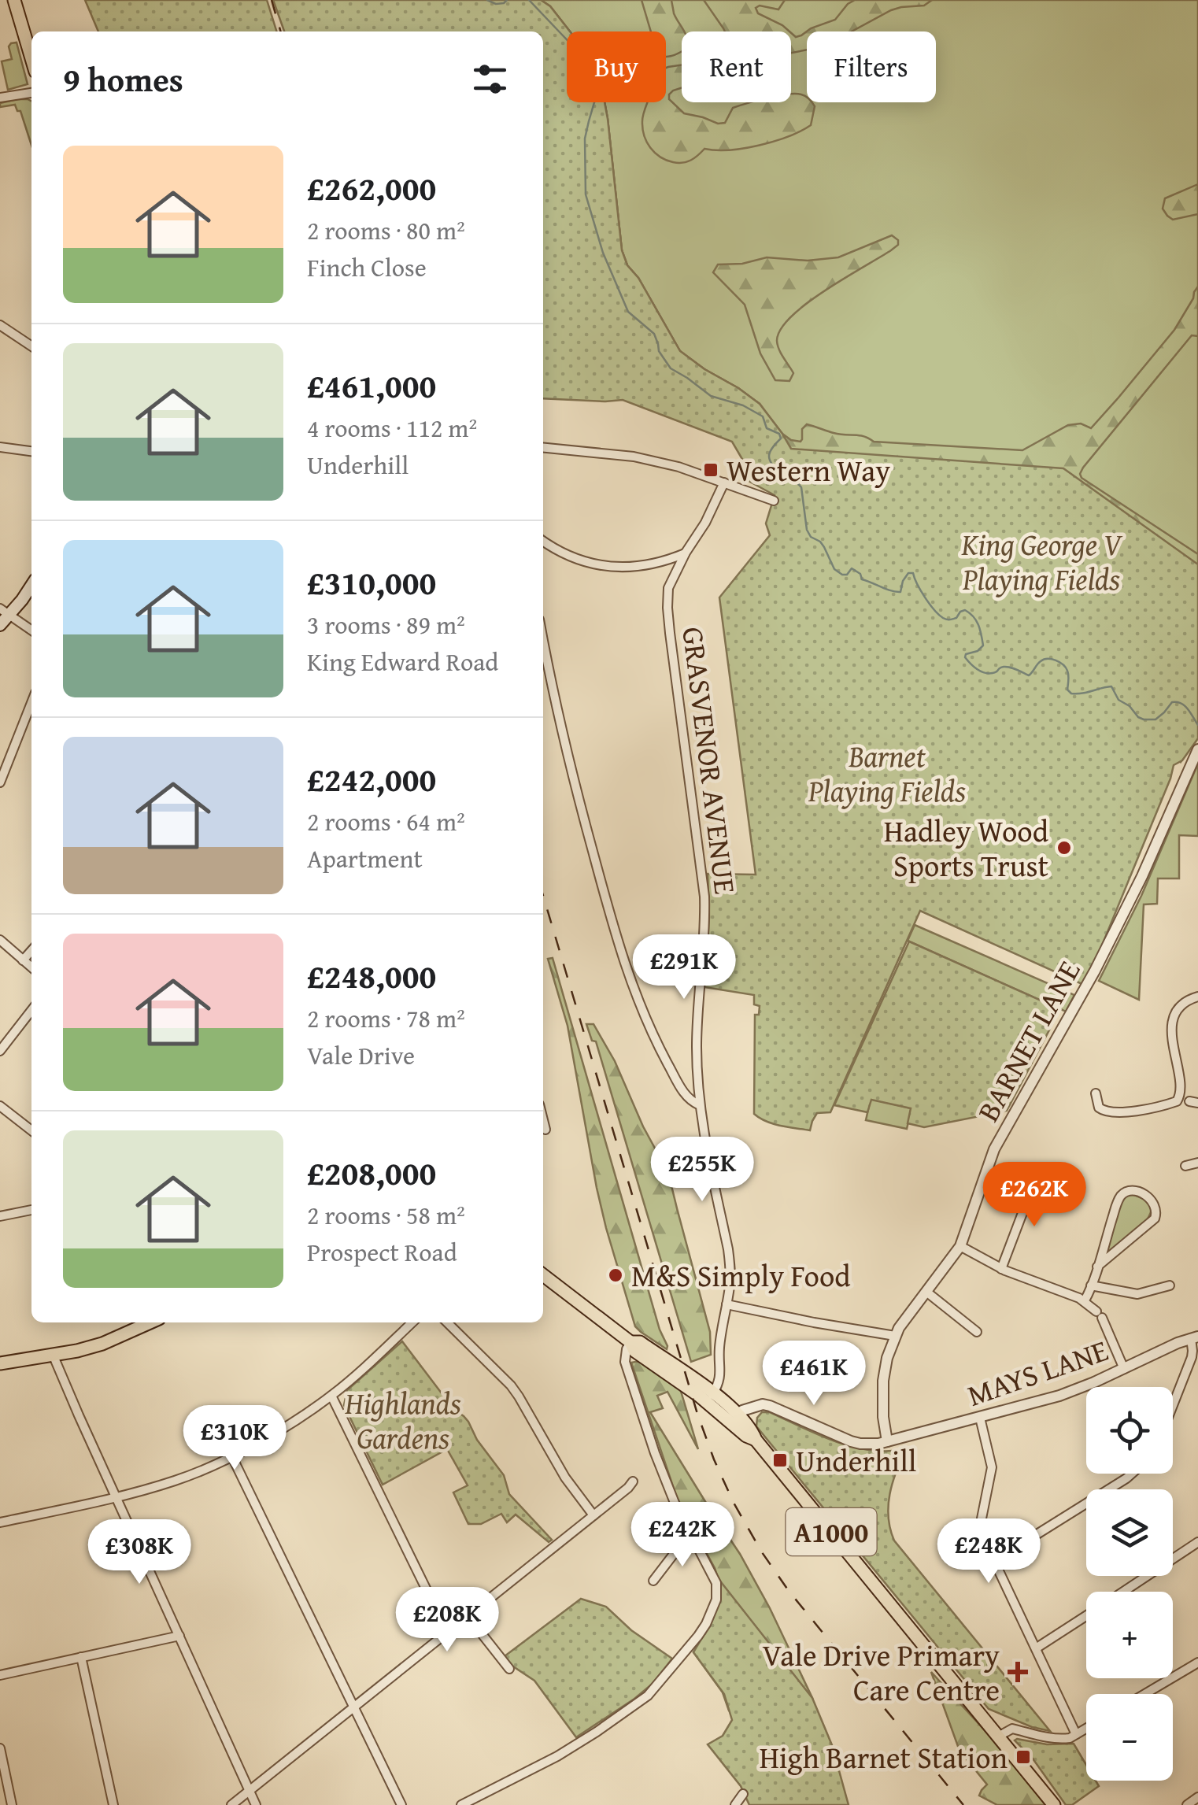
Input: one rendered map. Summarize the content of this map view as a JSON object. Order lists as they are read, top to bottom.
{
  "streets": {
    "main road": ["A1000"],
    "street": ["GRASVENOR AVENUE", "BARNET LANE", "MAYS LANE"]
  },
  "crossings": [
    ["GRASVENOR AVENUE", "A1000"],
    ["BARNET LANE", "MAYS LANE"]
  ],
  "parks": ["King George V Playing Fields", "Barnet Playing Fields", "Highlands Gardens"],
  "places": {
    "transit": ["Western Way", "Underhill", "High Barnet Station"],
    "other": ["Hadley Wood Sports Trust", "M&S Simply Food"],
    "health": ["Vale Drive Primary Care Centre"]
  },
  "page": {
    "chip": ["Buy", "Rent", "Filters"],
    "heading": "9 homes",
    "list": [
      {
        "name": "£262,000",
        "note": "2 rooms · 80 m² · Finch Close"
      },
      {
        "name": "£461,000",
        "note": "4 rooms · 112 m² · Underhill"
      },
      {
        "name": "£310,000",
        "note": "3 rooms · 89 m² · King Edward Road"
      },
      {
        "name": "£242,000",
        "note": "2 rooms · 64 m² · Apartment"
      },
      {
        "name": "£248,000",
        "note": "2 rooms · 78 m² · Vale Drive"
      },
      {
        "name": "£208,000",
        "note": "2 rooms · 58 m² · Prospect Road"
      }
    ],
    "price": [
      "£291K",
      "£255K",
      "£262K",
      "£461K",
      "£310K",
      "£242K",
      "£248K",
      "£308K",
      "£208K"
    ],
    "map_buttons": ["+", "−"]
  }
}
